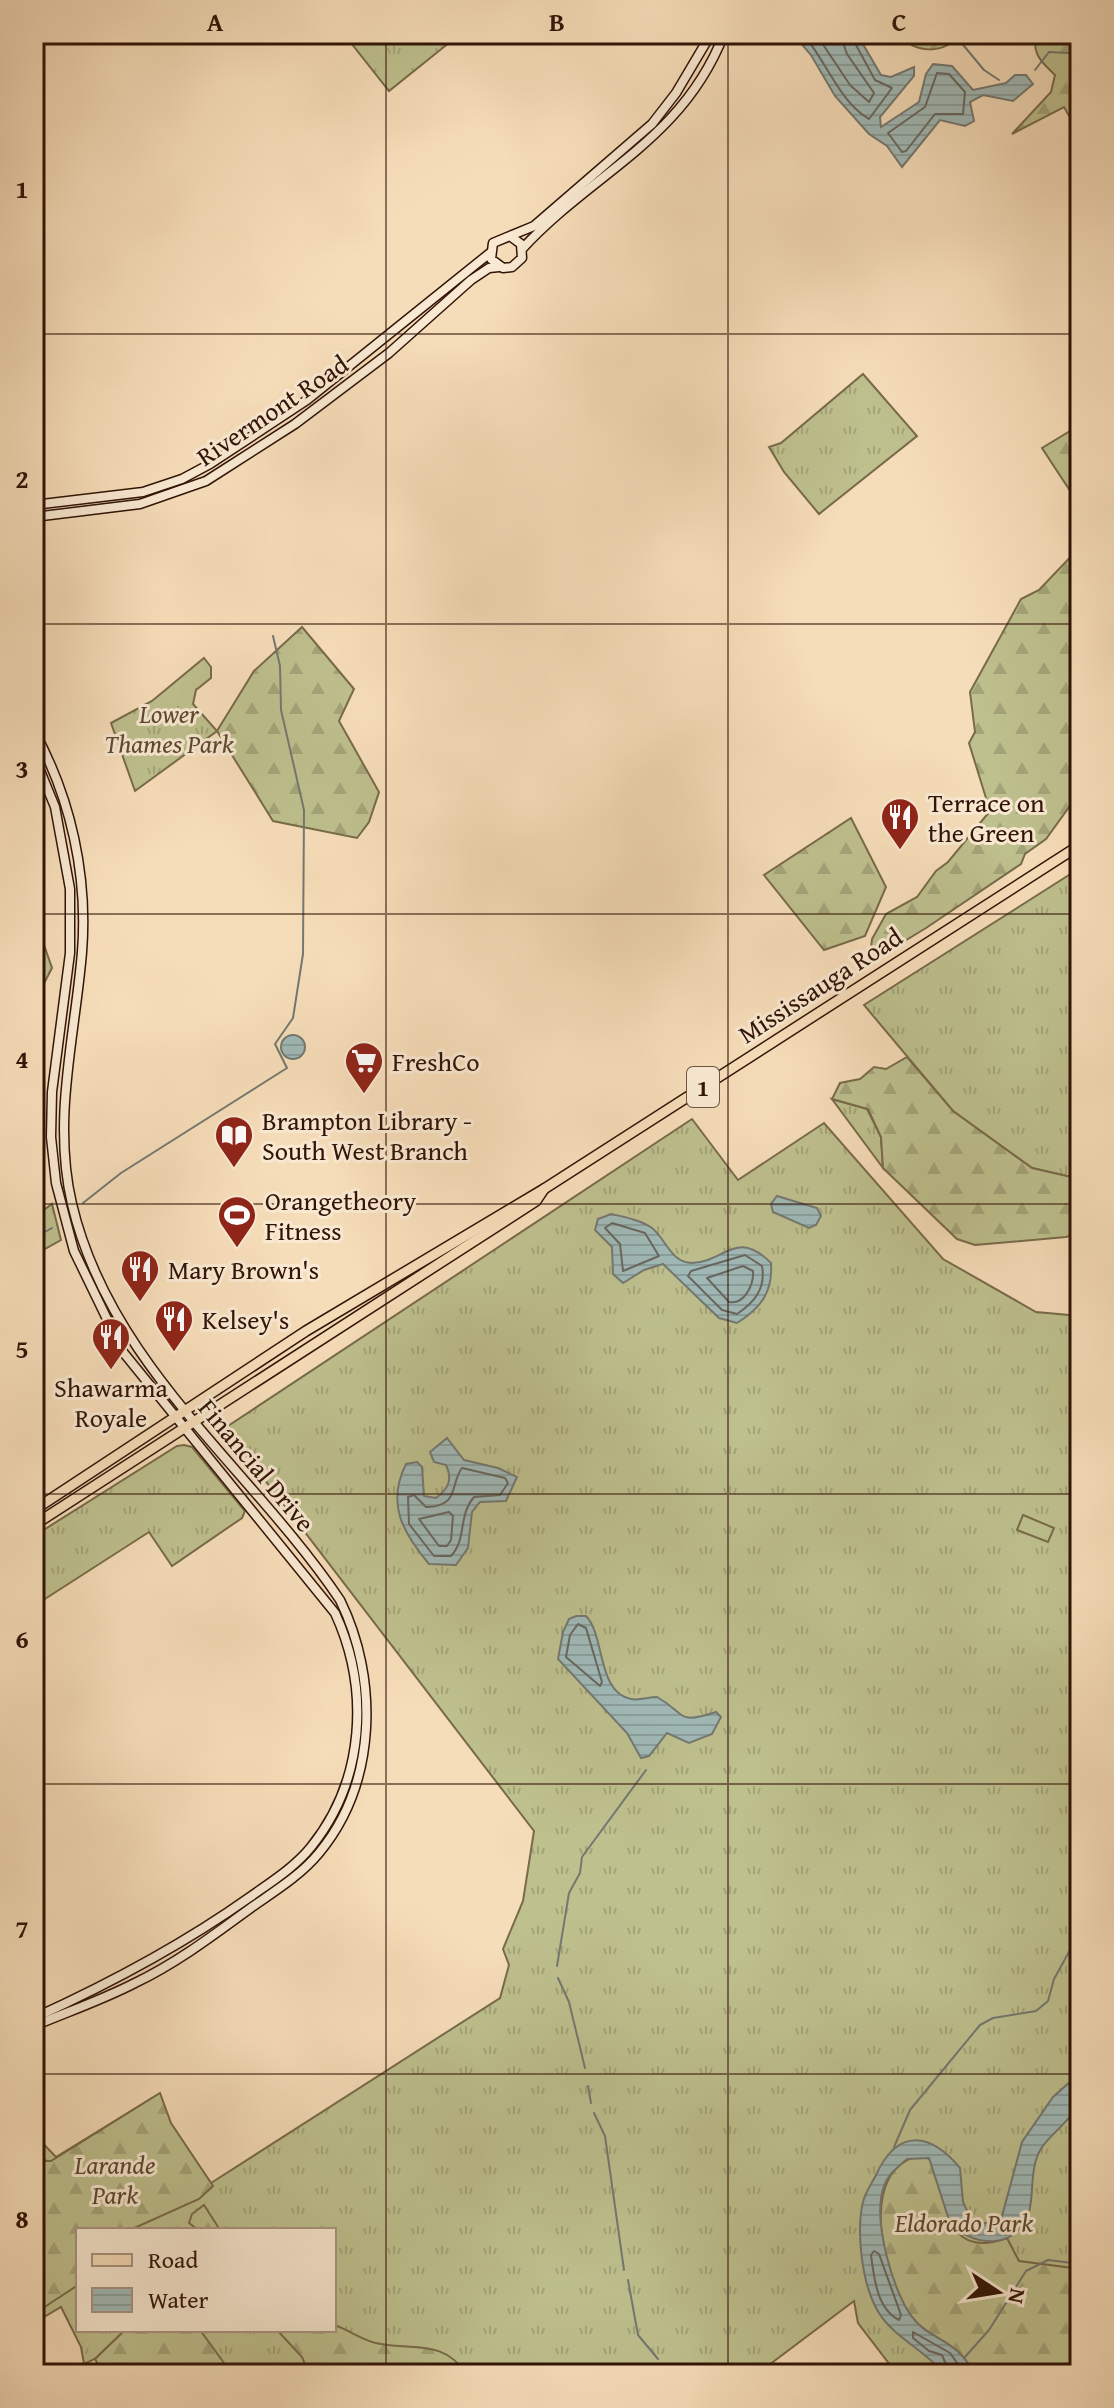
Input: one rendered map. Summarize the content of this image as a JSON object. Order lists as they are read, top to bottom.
{
  "streets": {
    "main road": ["Mississauga Road", "1"],
    "street": ["Rivermont Road", "Financial Drive"]
  },
  "crossings": [
    ["Mississauga Road", "Financial Drive"]
  ],
  "parks": ["Lower Thames Park", "Larande Park", "Eldorado Park"],
  "places": {
    "restaurant": [
      "Terrace on the Green",
      "Mary Brown's",
      "Kelsey's",
      "Shawarma Royale"
    ],
    "supermarket": ["FreshCo"],
    "library": ["Brampton Library - South West Branch"],
    "sports": ["Orangetheory Fitness"]
  },
  "legend": ["Road", "Water"],
  "north": "right",
  "grid": {
    "columns": ["A", "B", "C"],
    "rows": [
      "1",
      "2",
      "3",
      "4",
      "5",
      "6",
      "7",
      "8"
    ]
  }
}
